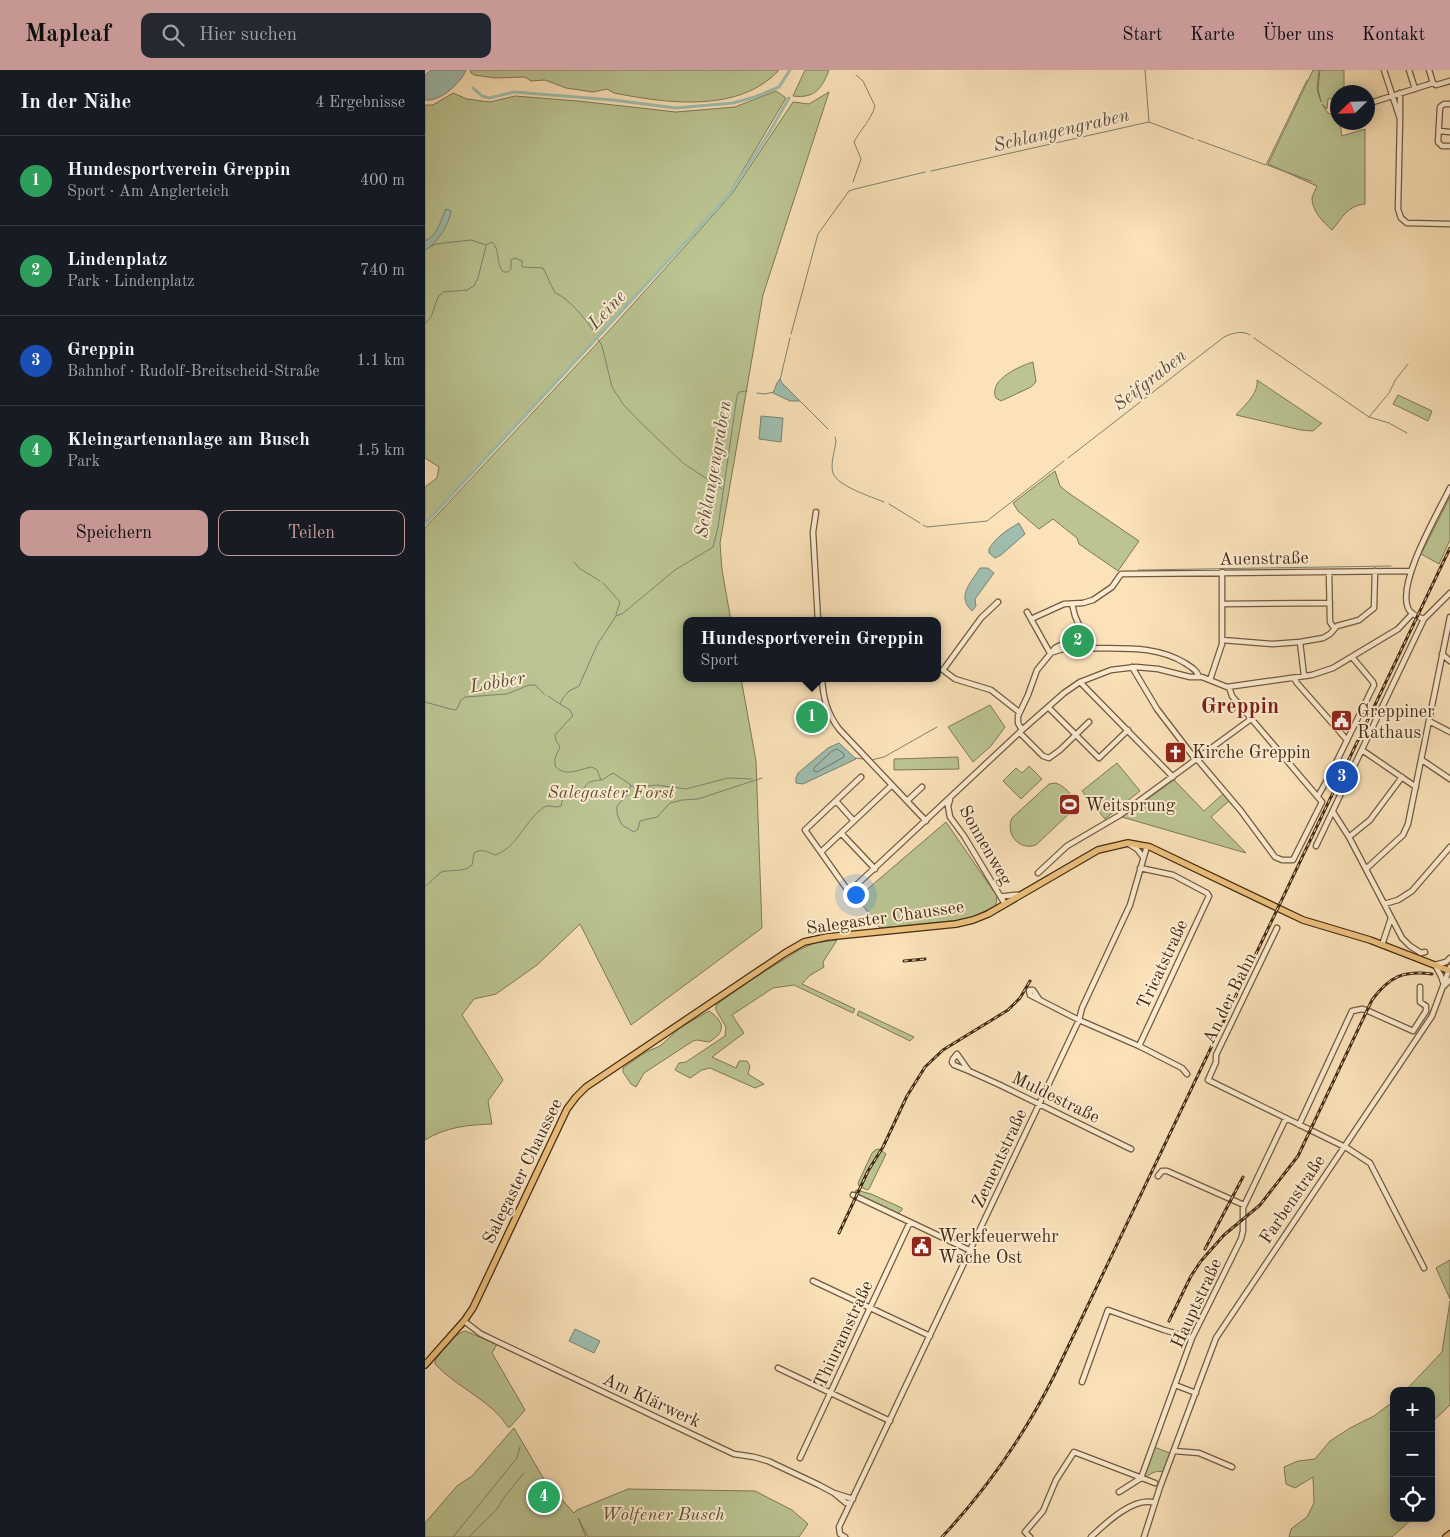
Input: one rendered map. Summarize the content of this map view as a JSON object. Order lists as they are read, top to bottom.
{
  "streets": {
    "main road": ["Salegaster Chaussee"],
    "street": [
      "Auenstraße",
      "Sonnenweg",
      "Tricatstraße",
      "An der Bahn",
      "Muldestraße",
      "Zementstraße",
      "Farbenstraße",
      "Hauptstraße",
      "Thiuramstraße",
      "Am Klärwerk"
    ]
  },
  "crossings": [
    ["Sonnenweg", "Salegaster Chaussee"],
    ["Salegaster Chaussee", "Zementstraße"],
    ["Salegaster Chaussee", "Farbenstraße"],
    ["Salegaster Chaussee", "Am Klärwerk"],
    ["Tricatstraße", "Zementstraße"],
    ["An der Bahn", "Hauptstraße"],
    ["Muldestraße", "Zementstraße"],
    ["Zementstraße", "Am Klärwerk"]
  ],
  "districts": ["Greppin"],
  "water": [
    "Schlangengraben",
    "Leine",
    "Seifgraben",
    "Lobber"
  ],
  "parks": ["Salegaster Forst", "Wolfener Busch"],
  "places": {
    "public building": ["Greppiner Rathaus", "Werkfeuerwehr Wache Ost"],
    "church": ["Kirche Greppin"],
    "sports": ["Weitsprung"]
  },
  "north": "bottom left",
  "page": {
    "header": "Mapleaf",
    "search": "Hier suchen",
    "nav": [
      "Start",
      "Karte",
      "Über uns",
      "Kontakt"
    ],
    "heading": ["In der Nähe", "4 Ergebnisse"],
    "list": [
      {
        "mark": "1",
        "name": "Hundesportverein Greppin",
        "note": "Sport · Am Anglerteich",
        "value": "400 m"
      },
      {
        "mark": "2",
        "name": "Lindenplatz",
        "note": "Park · Lindenplatz",
        "value": "740 m"
      },
      {
        "mark": "3",
        "name": "Greppin",
        "note": "Bahnhof · Rudolf-Breitscheid-Straße",
        "value": "1.1 km"
      },
      {
        "mark": "4",
        "name": "Kleingartenanlage am Busch",
        "note": "Park",
        "value": "1.5 km"
      }
    ],
    "buttons": ["Speichern", "Teilen"],
    "popup": ["Hundesportverein Greppin", "Sport"],
    "pins": [
      "2",
      "1",
      "3",
      "4"
    ],
    "map_buttons": ["+", "−"]
  }
}
